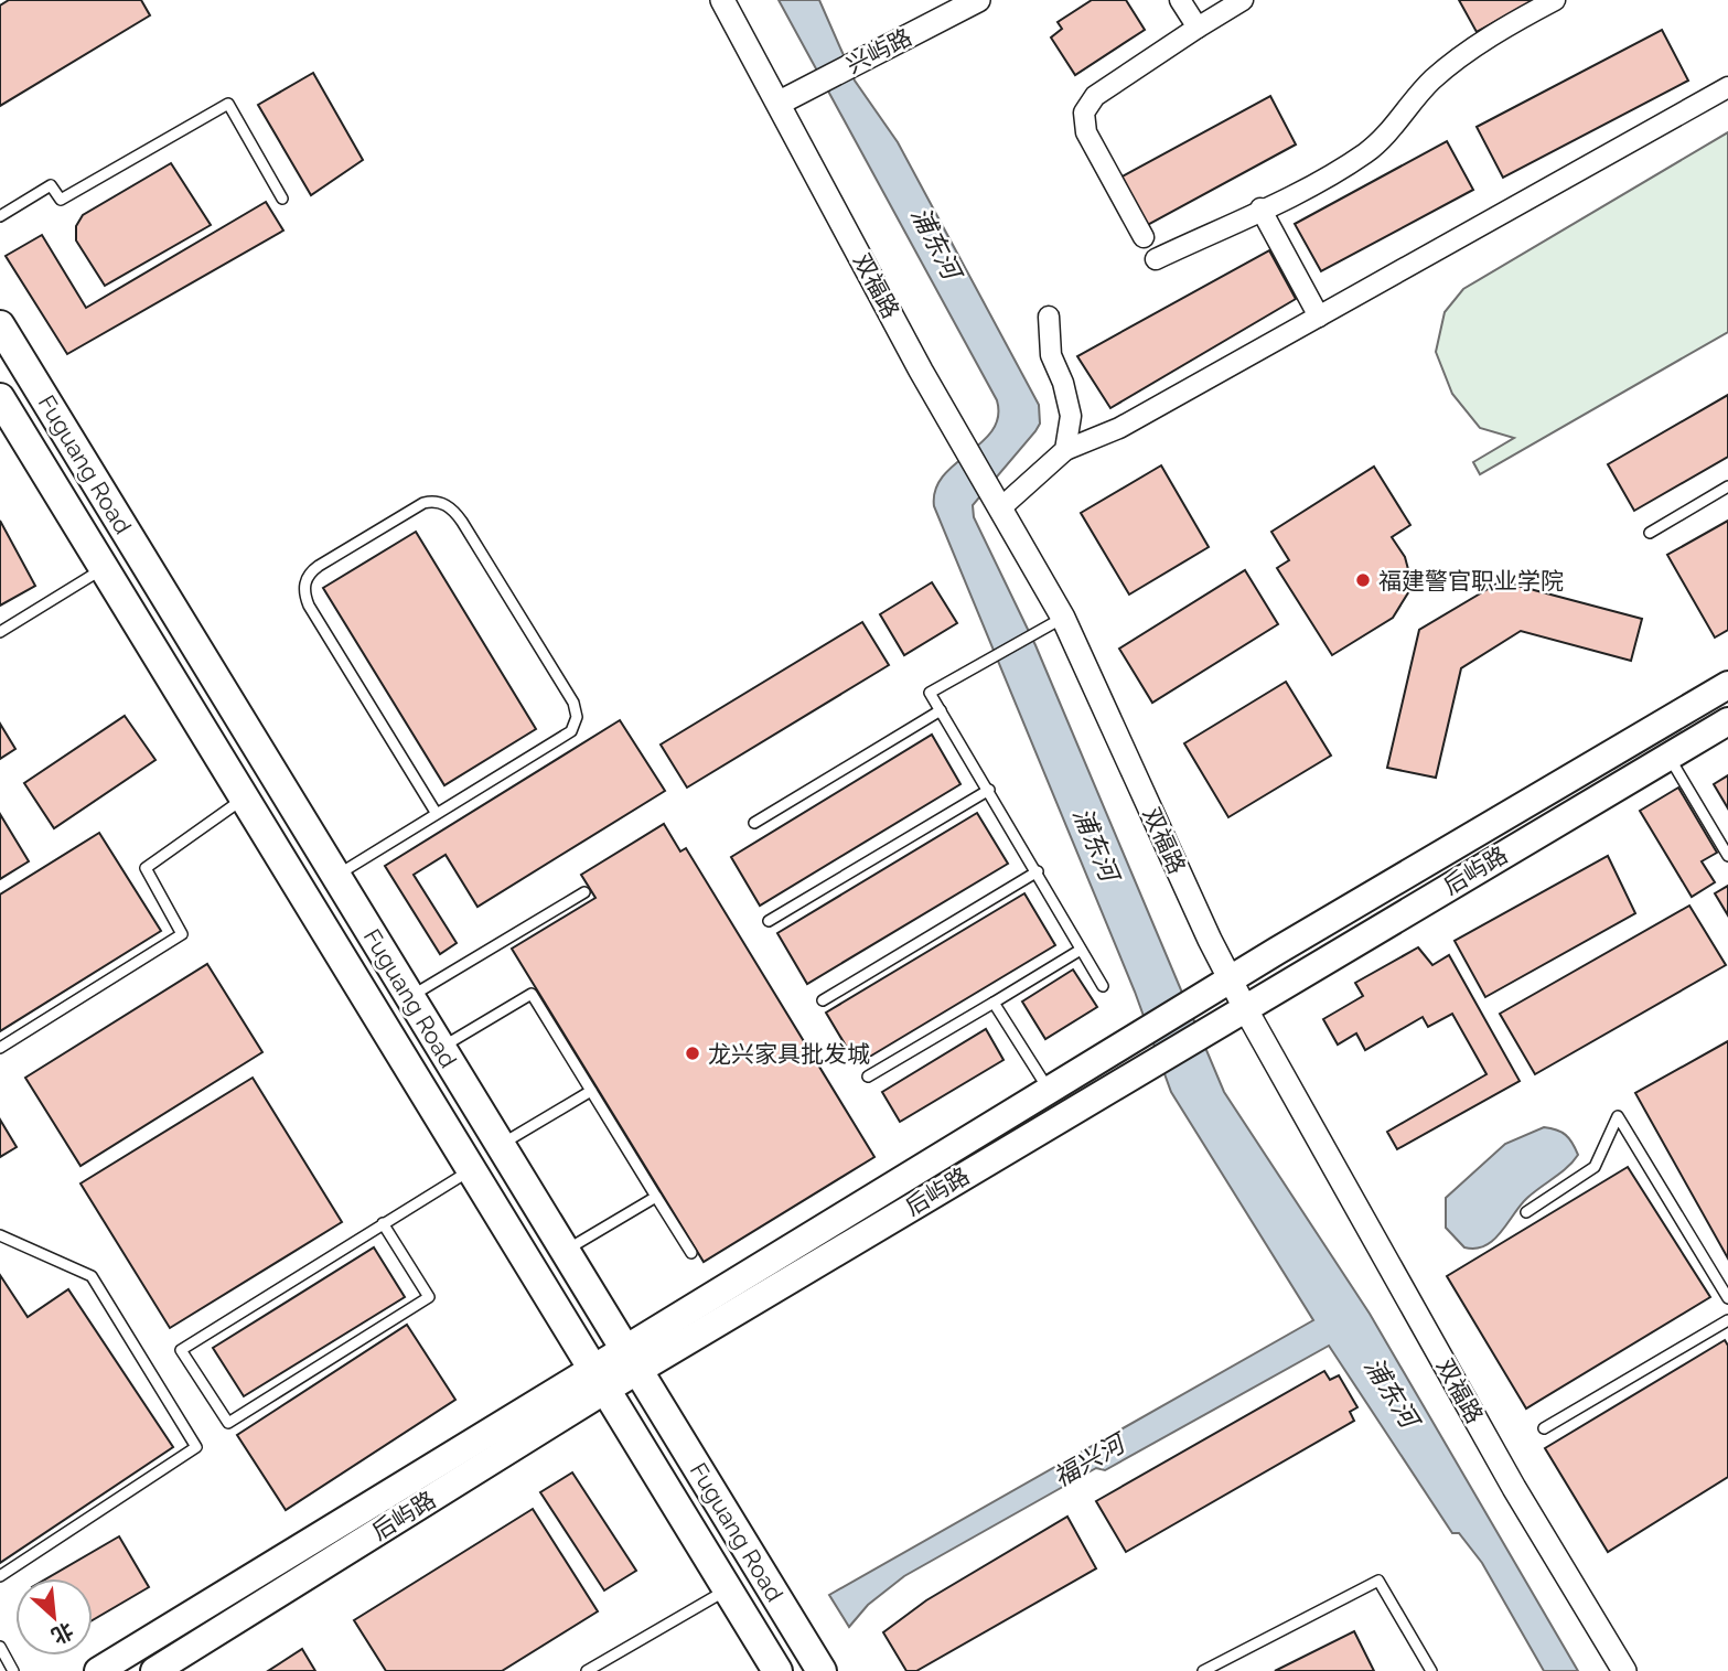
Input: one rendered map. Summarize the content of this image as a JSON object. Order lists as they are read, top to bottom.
{
  "streets": {
    "main road": ["Fuguang Road", "后屿路"],
    "street": ["兴屿路", "双福路"]
  },
  "crossings": [
    ["兴屿路", "双福路"],
    ["双福路", "后屿路"],
    ["Fuguang Road", "后屿路"]
  ],
  "water": ["浦东河", "福兴河"],
  "places": ["福建警官职业学院", "龙兴家具批发城"],
  "north": "bottom right"
}
